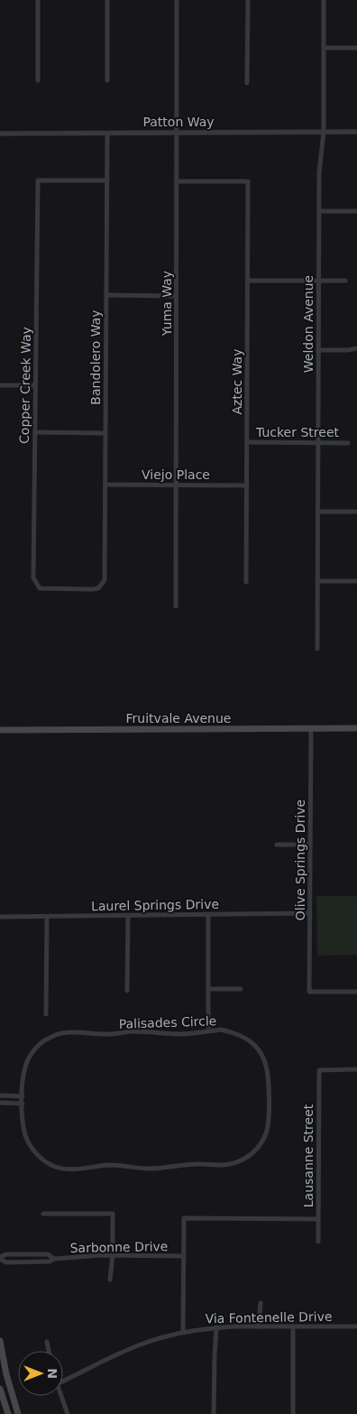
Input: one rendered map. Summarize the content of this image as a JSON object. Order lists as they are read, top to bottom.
{
  "streets": {
    "main road": ["Fruitvale Avenue"],
    "street": [
      "Patton Way",
      "Yuma Way",
      "Weldon Avenue",
      "Bandolero Way",
      "Aztec Way",
      "Copper Creek Way",
      "Tucker Street",
      "Viejo Place",
      "Olive Springs Drive",
      "Laurel Springs Drive",
      "Palisades Circle",
      "Lausanne Street",
      "Sarbonne Drive",
      "Via Fontenelle Drive"
    ]
  },
  "crossings": [
    ["Patton Way", "Yuma Way"],
    ["Patton Way", "Weldon Avenue"],
    ["Patton Way", "Bandolero Way"],
    ["Yuma Way", "Aztec Way"],
    ["Yuma Way", "Viejo Place"],
    ["Weldon Avenue", "Tucker Street"],
    ["Bandolero Way", "Copper Creek Way"],
    ["Bandolero Way", "Viejo Place"],
    ["Aztec Way", "Tucker Street"],
    ["Aztec Way", "Viejo Place"],
    ["Fruitvale Avenue", "Olive Springs Drive"],
    ["Olive Springs Drive", "Laurel Springs Drive"]
  ],
  "north": "right"
}
